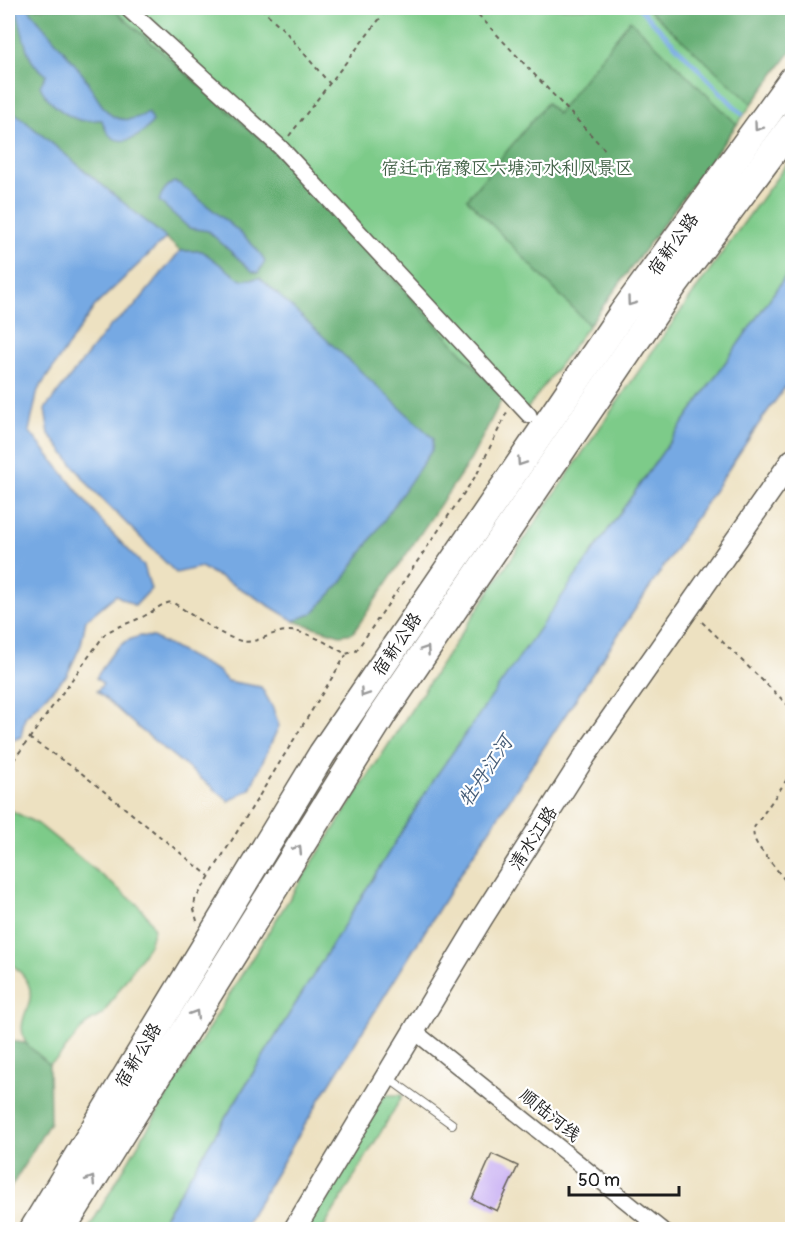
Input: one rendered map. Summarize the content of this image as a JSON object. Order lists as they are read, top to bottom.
{
  "streets": {
    "highway": ["宿新公路"],
    "street": ["清水江路", "顺陆河线"]
  },
  "crossings": [
    ["清水江路", "顺陆河线"]
  ],
  "water": ["牡丹江河"],
  "parks": ["宿迁市宿豫区六塘河水利风景区"],
  "scale_bar": "50 m"
}
